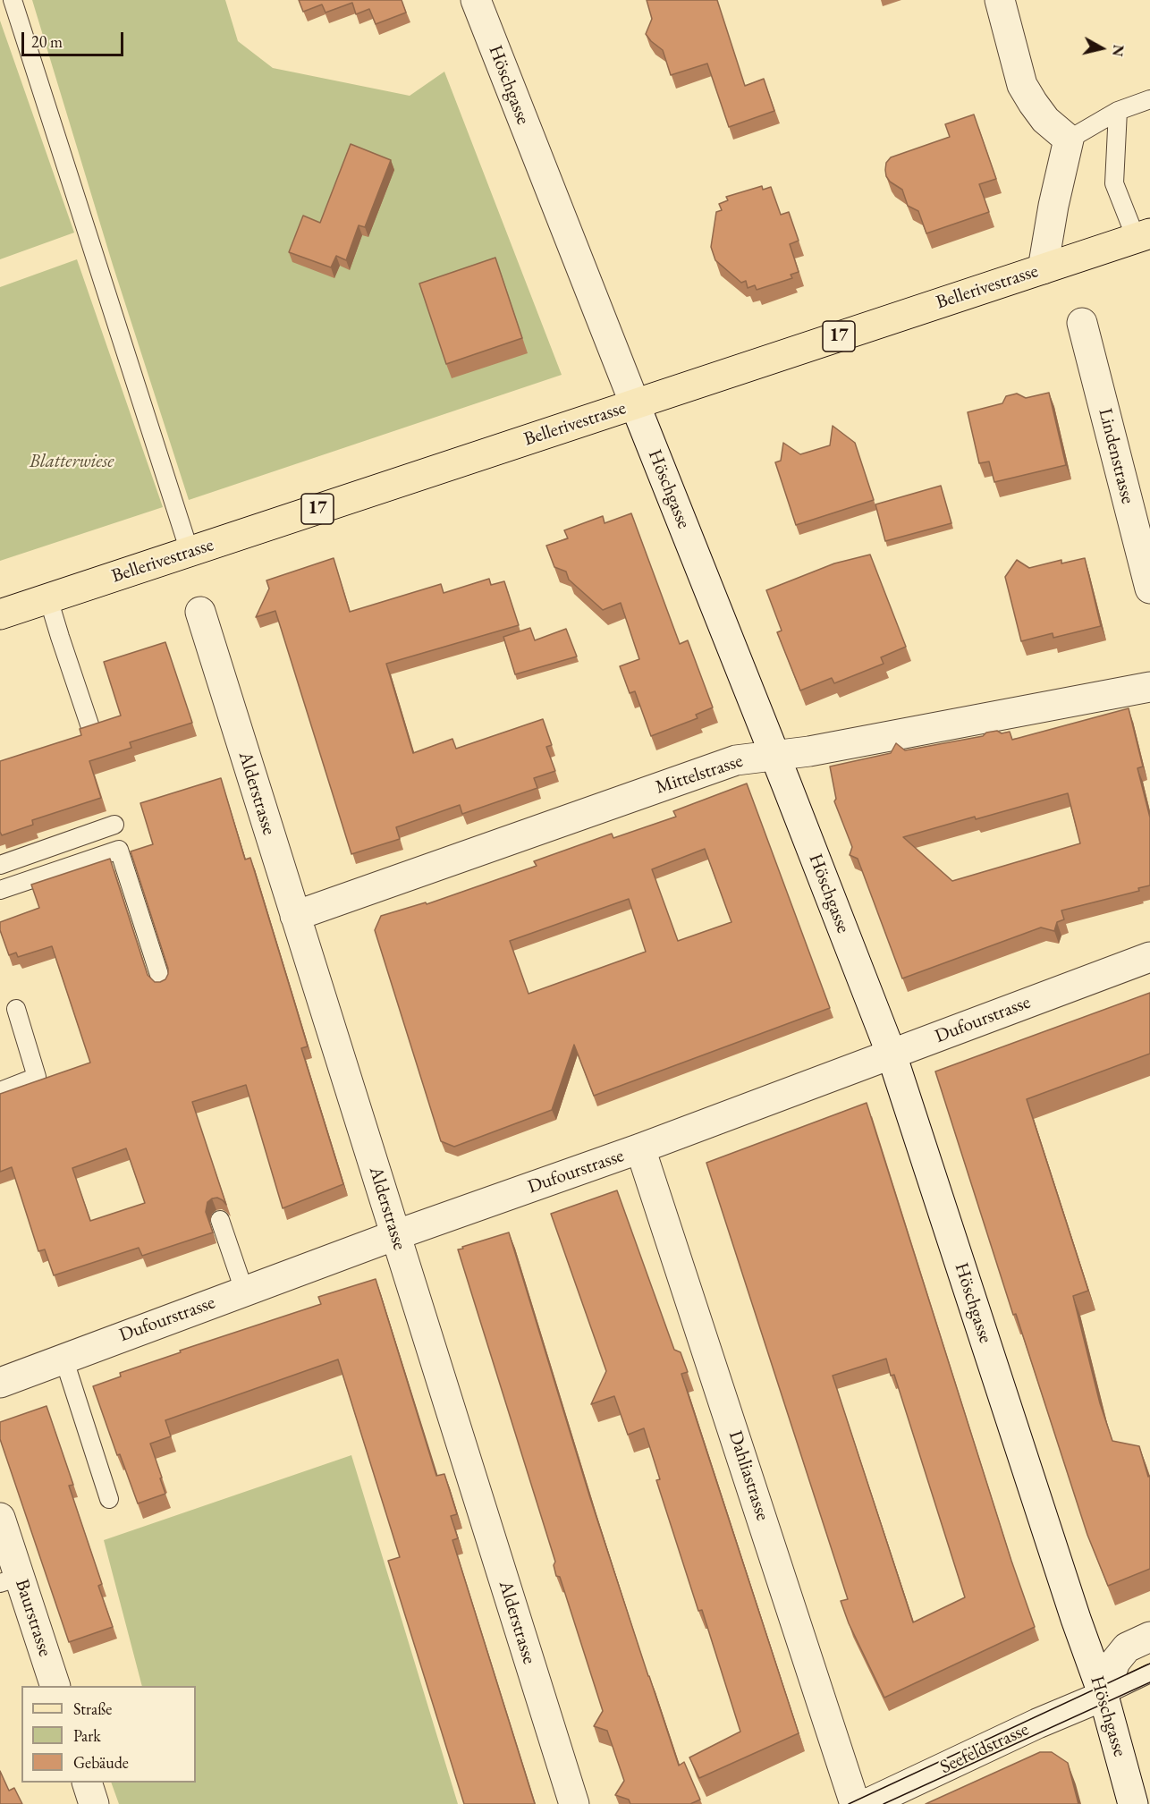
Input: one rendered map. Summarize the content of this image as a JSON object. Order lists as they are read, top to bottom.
{
  "streets": {
    "main road": ["Bellerivestrasse", "17"],
    "street": [
      "Höschgasse",
      "Lindenstrasse",
      "Mittelstrasse",
      "Alderstrasse",
      "Dufourstrasse",
      "Dahliastrasse",
      "Baurstrasse",
      "Seefeldstrasse"
    ]
  },
  "crossings": [
    ["Höschgasse", "Bellerivestrasse"],
    ["Höschgasse", "Mittelstrasse"],
    ["Höschgasse", "Dufourstrasse"],
    ["Höschgasse", "Seefeldstrasse"],
    ["Mittelstrasse", "Alderstrasse"],
    ["Alderstrasse", "Dufourstrasse"],
    ["Dufourstrasse", "Dahliastrasse"]
  ],
  "parks": ["Blatterwiese"],
  "legend": ["Straße", "Park", "Gebäude"],
  "scale_bar": "20 m",
  "north": "right"
}
